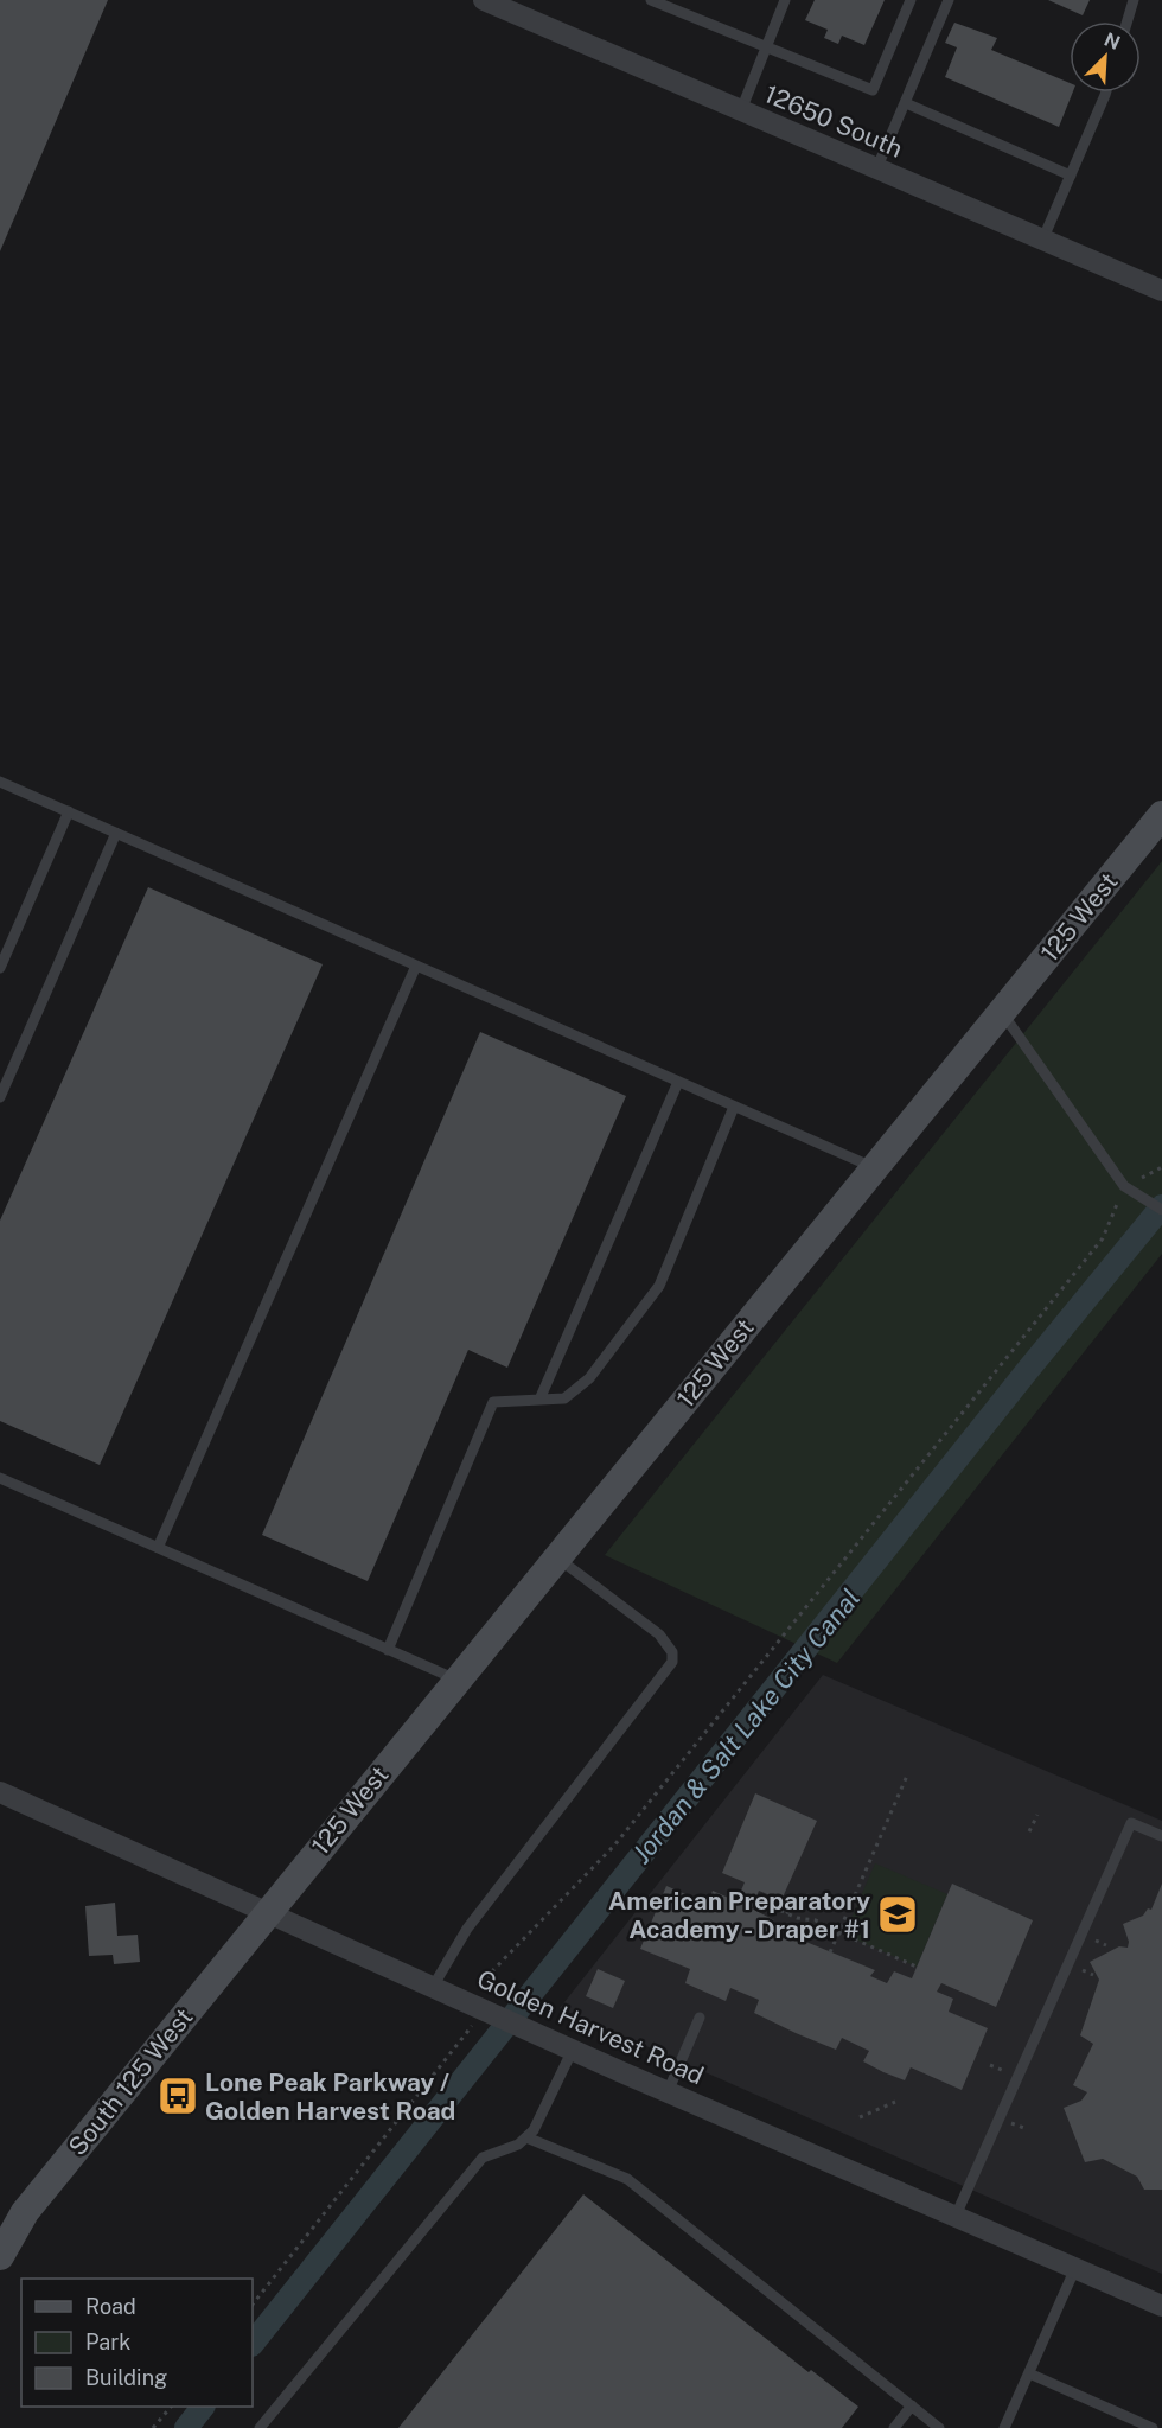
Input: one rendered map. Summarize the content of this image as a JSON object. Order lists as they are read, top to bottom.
{
  "streets": {
    "main road": ["125 West", "South 125 West"],
    "street": ["12650 South", "Golden Harvest Road"]
  },
  "crossings": [
    ["125 West", "Golden Harvest Road"],
    ["125 West", "South 125 West"],
    ["Golden Harvest Road", "South 125 West"]
  ],
  "water": ["Jordan & Salt Lake City Canal"],
  "places": {
    "school or university": ["American Preparatory Academy - Draper #1"],
    "bus stop": ["Lone Peak Parkway / Golden Harvest Road"]
  },
  "legend": ["Road", "Park", "Building"],
  "north": "top right"
}
